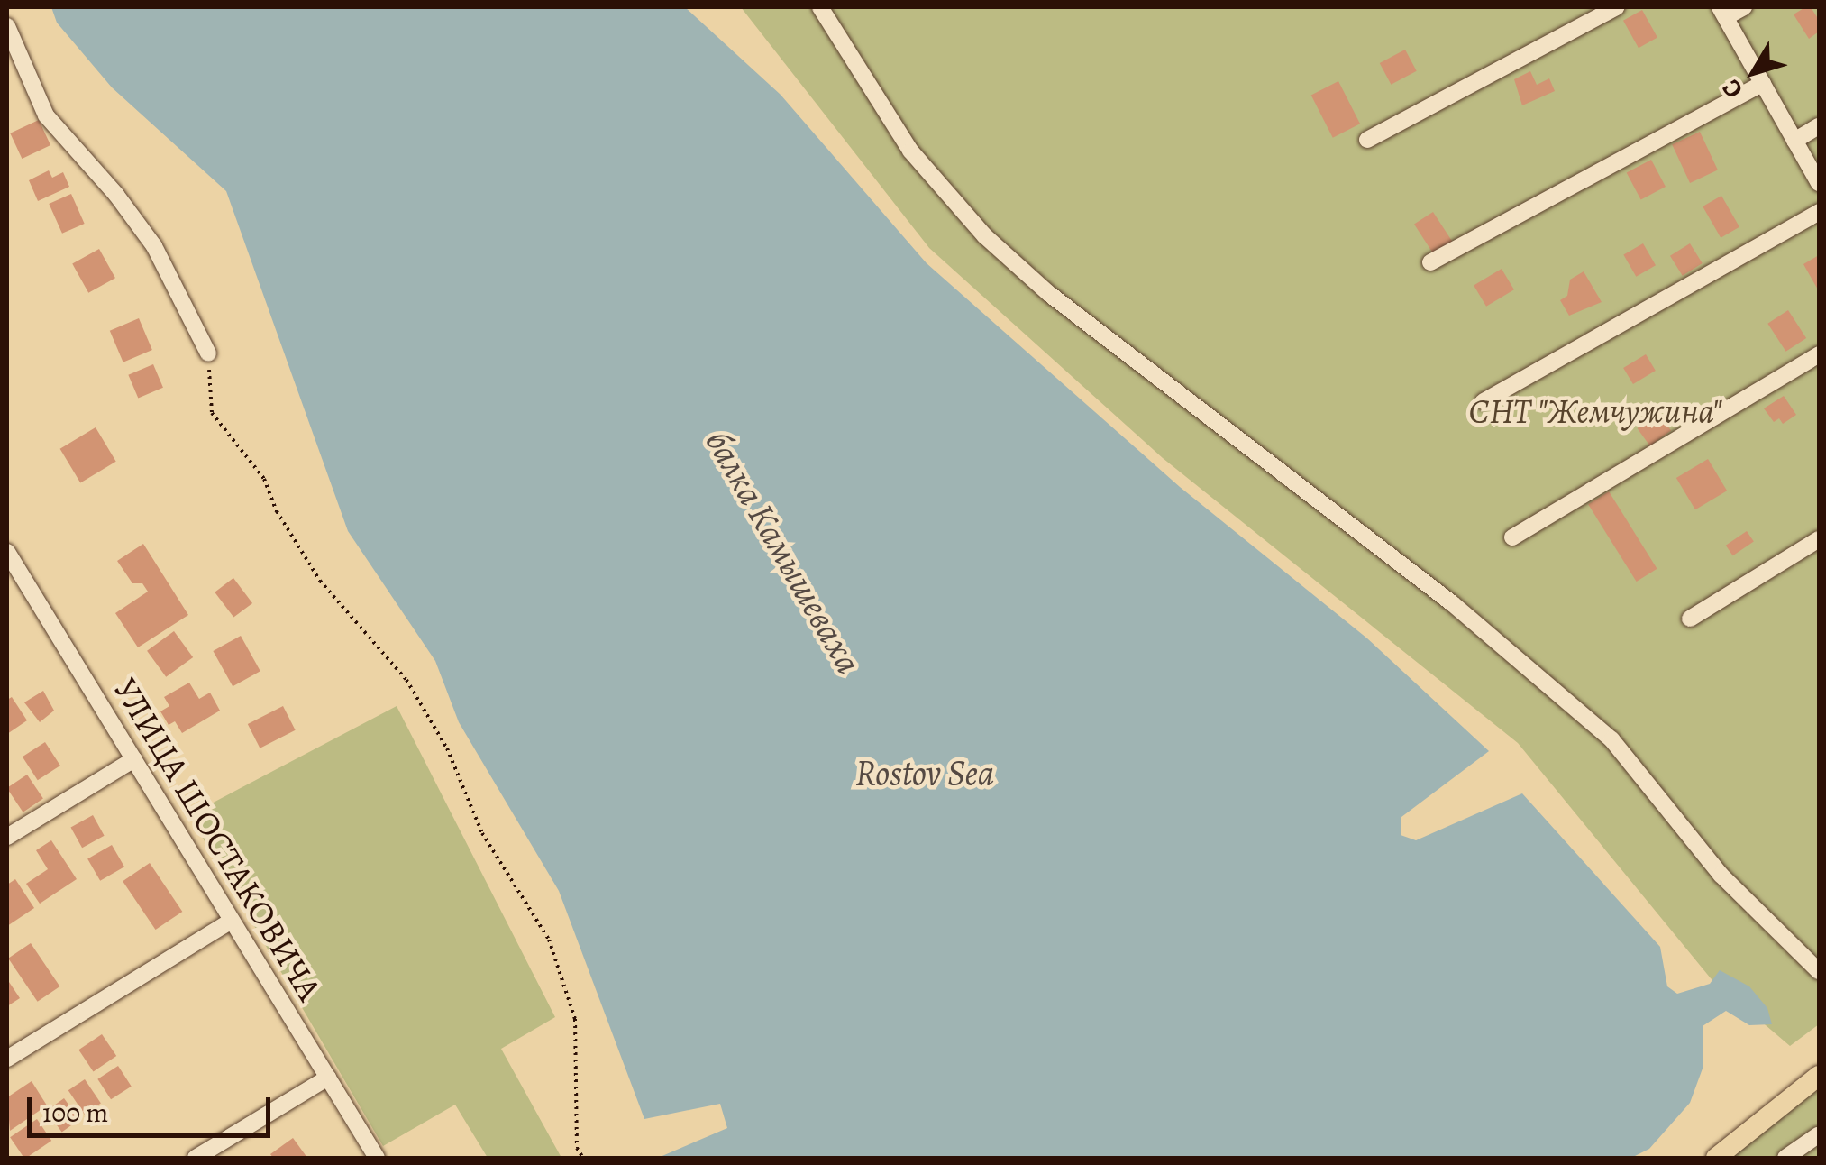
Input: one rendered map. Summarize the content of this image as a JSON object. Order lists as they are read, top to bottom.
{
  "streets": {
    "street": ["УЛИЦА ШОСТАКОВИЧА"]
  },
  "water": ["балка Камышеваха", "Rostov Sea"],
  "parks": ["СНТ \"Жемчужина\""],
  "scale_bar": "100 m",
  "north": "bottom left"
}
